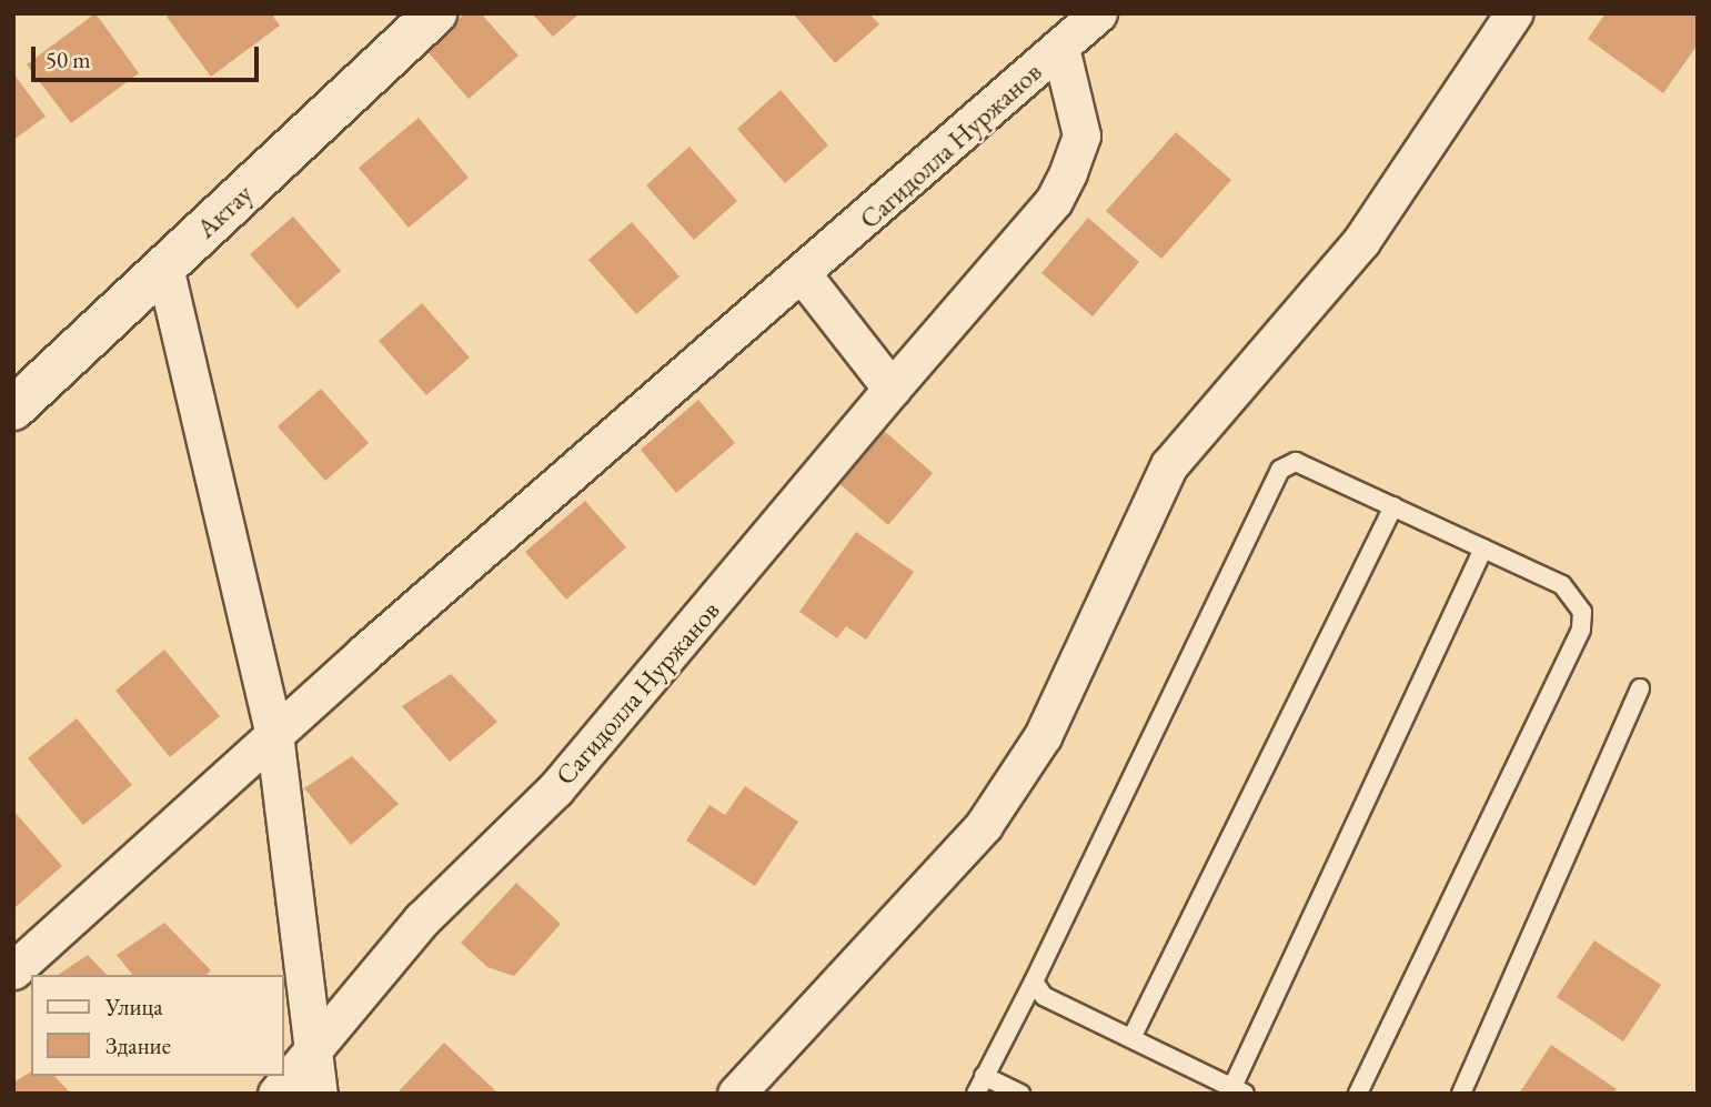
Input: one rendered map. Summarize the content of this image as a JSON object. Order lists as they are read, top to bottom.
{
  "streets": {
    "street": ["Сагидолла Нуржанов", "Актау"]
  },
  "legend": ["Улица", "Здание"],
  "scale_bar": "50 m"
}
